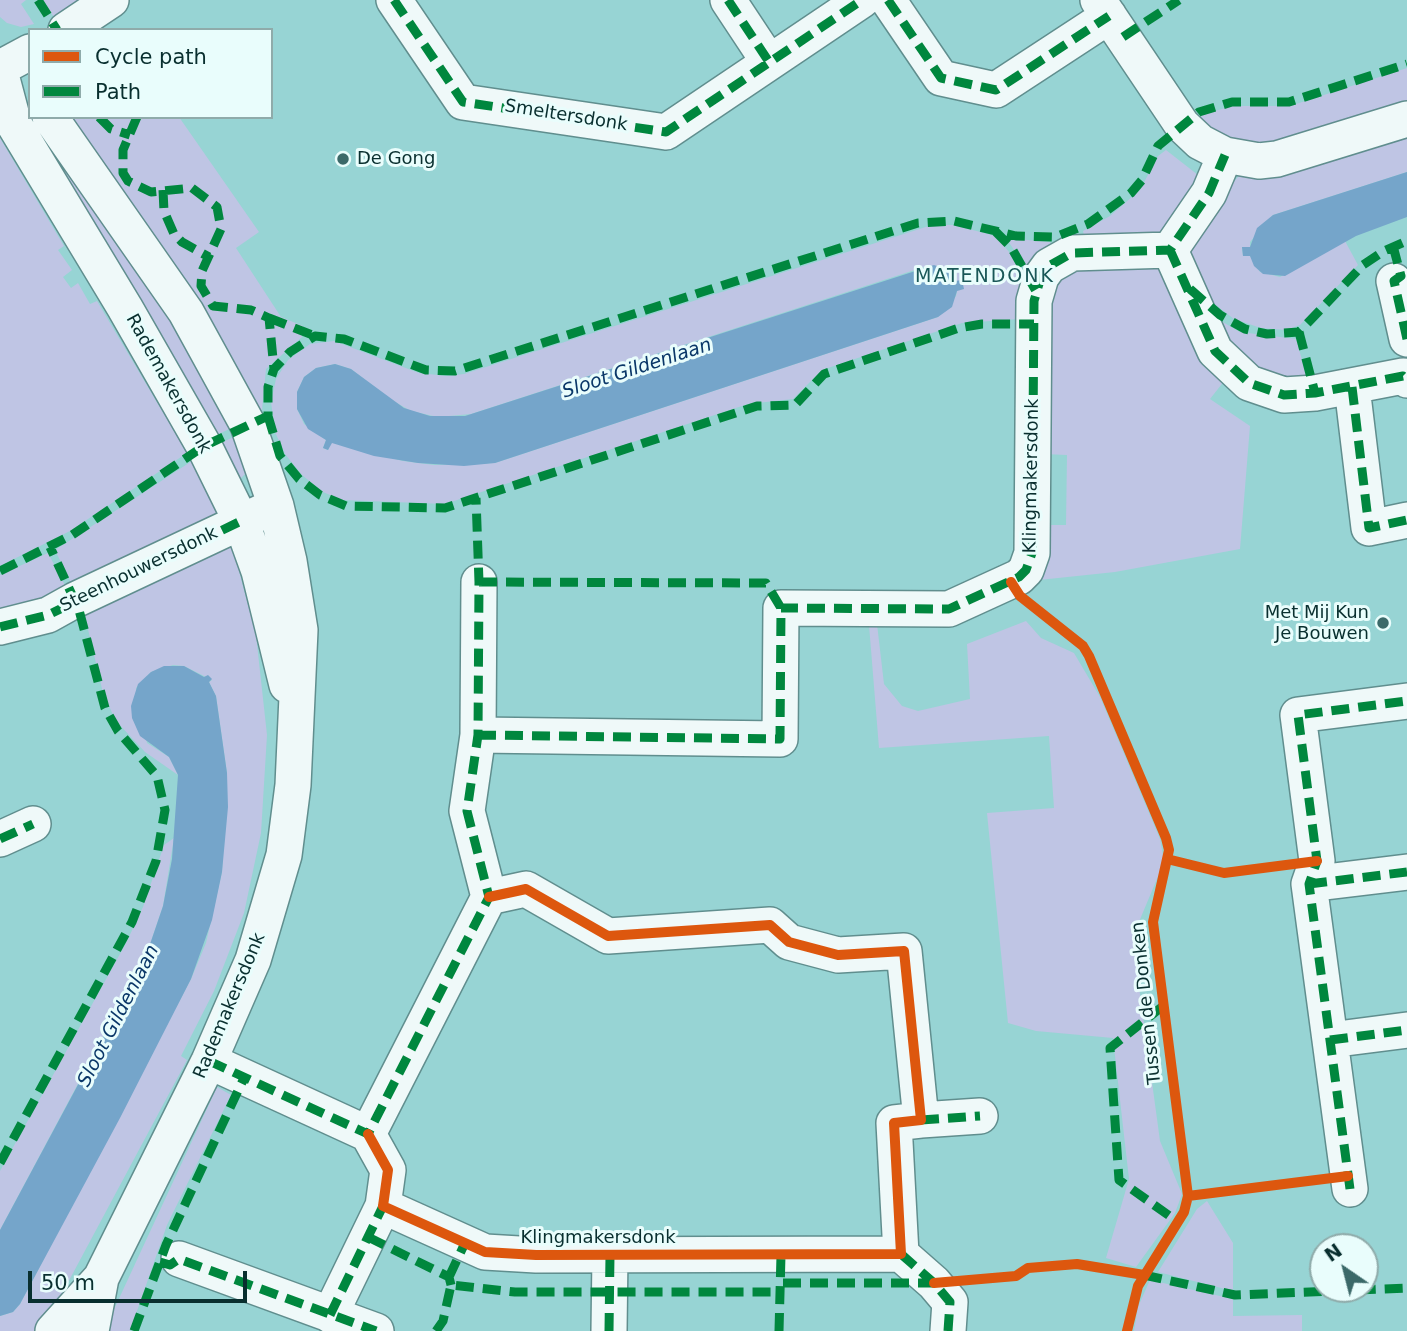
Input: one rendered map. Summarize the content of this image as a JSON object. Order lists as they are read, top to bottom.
{
  "streets": {
    "street": [
      "Smeltersdonk",
      "Rademakersdonk",
      "Klingmakersdonk",
      "Steenhouwersdonk"
    ],
    "cycle path": ["Tussen de Donken"]
  },
  "crossings": [
    ["Rademakersdonk", "Steenhouwersdonk"]
  ],
  "districts": ["MATENDONK"],
  "water": ["Sloot Gildenlaan"],
  "places": ["De Gong", "Met Mij Kun Je Bouwen"],
  "legend": ["Cycle path", "Path"],
  "scale_bar": "50 m",
  "north": "top left"
}
